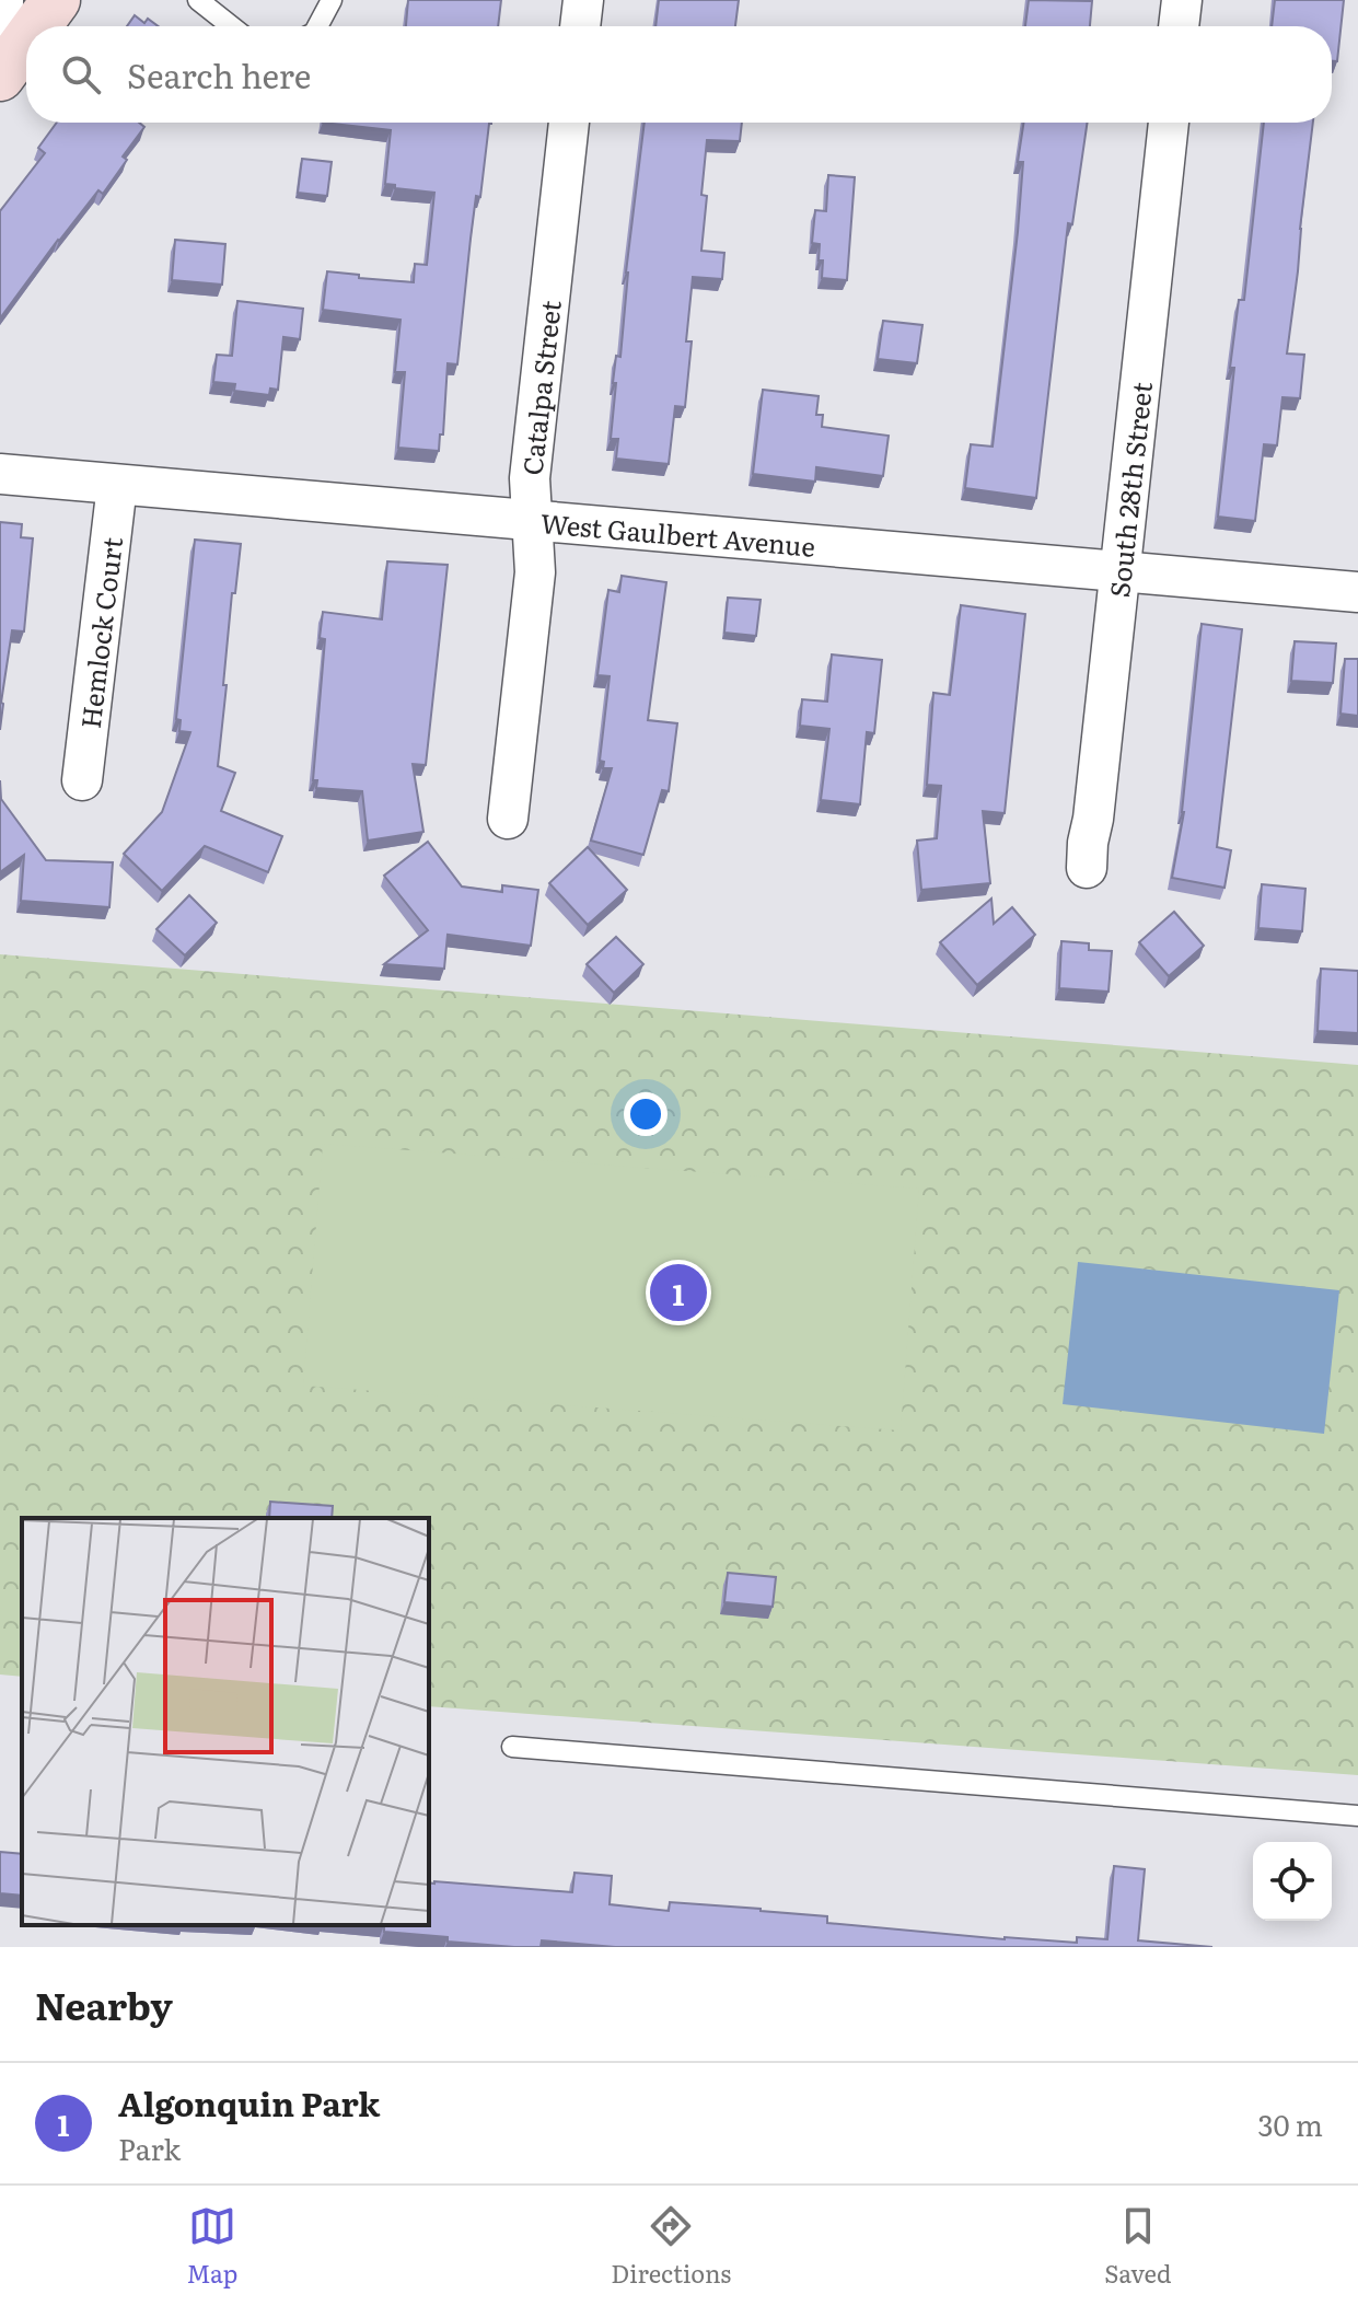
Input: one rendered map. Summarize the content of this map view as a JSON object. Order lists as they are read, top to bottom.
{
  "streets": {
    "street": [
      "Catalpa Street",
      "South 28th Street",
      "West Gaulbert Avenue",
      "Hemlock Court"
    ]
  },
  "crossings": [
    ["Catalpa Street", "West Gaulbert Avenue"],
    ["South 28th Street", "West Gaulbert Avenue"],
    ["West Gaulbert Avenue", "Hemlock Court"]
  ],
  "page": {
    "search": "Search here",
    "pins": "1",
    "heading": "Nearby",
    "list": [
      {
        "mark": "1",
        "name": "Algonquin Park",
        "note": "Park",
        "value": "30 m"
      }
    ],
    "nav": ["Map", "Directions", "Saved"]
  }
}
